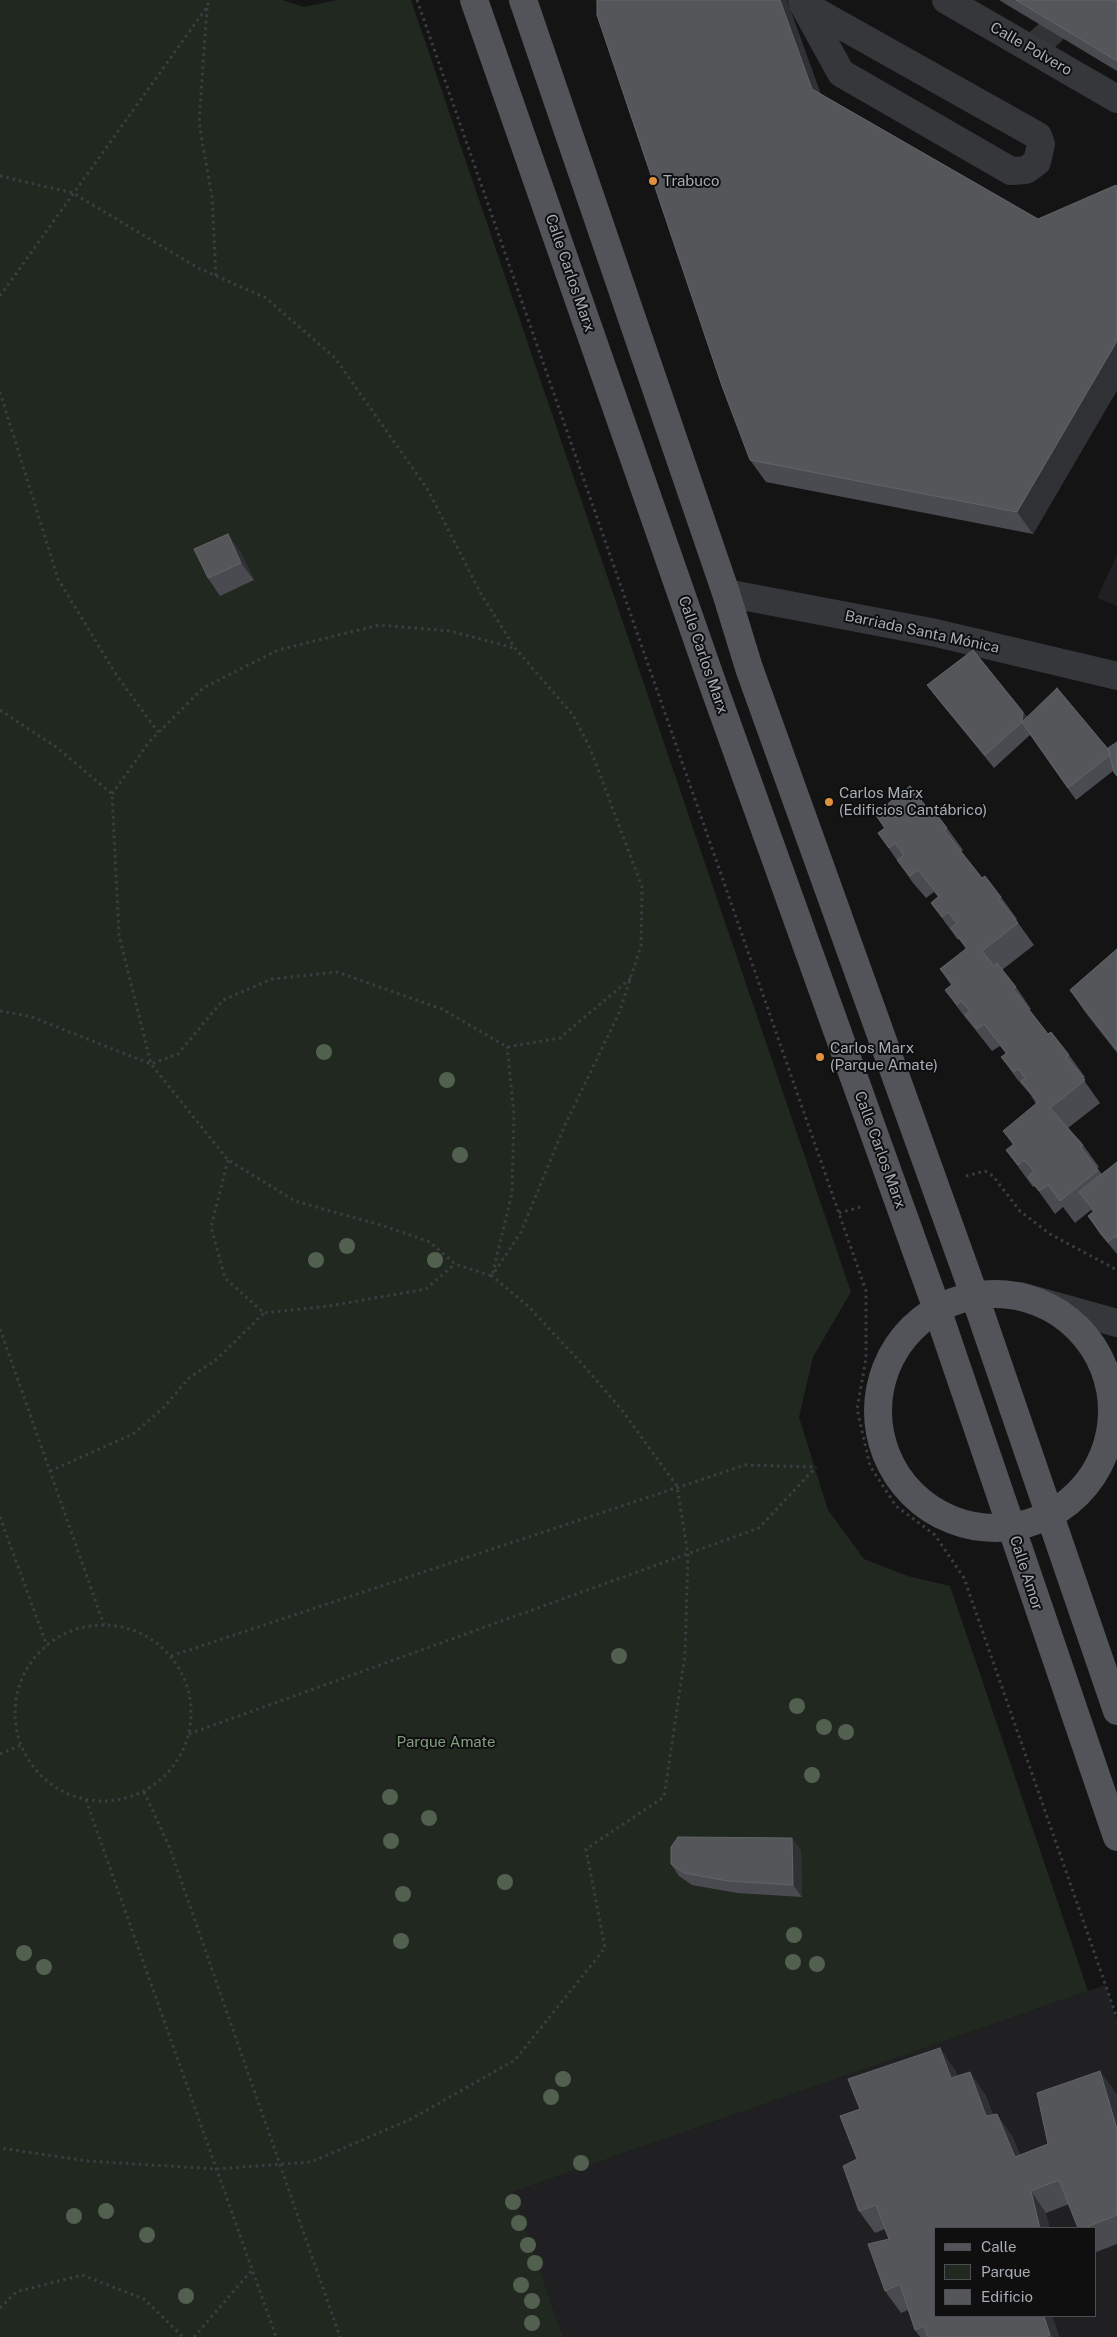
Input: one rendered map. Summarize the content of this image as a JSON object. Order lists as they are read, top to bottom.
{
  "streets": {
    "main road": ["Calle Carlos Marx", "Calle Amor"],
    "street": ["Calle Polvero", "Barriada Santa Mónica"]
  },
  "crossings": [
    ["Calle Carlos Marx", "Calle Amor"]
  ],
  "parks": ["Parque Amate"],
  "places": ["Trabuco", "Carlos Marx (Edificios Cantábrico)", "Carlos Marx (Parque Amate)"],
  "legend": ["Calle", "Parque", "Edificio"]
}
